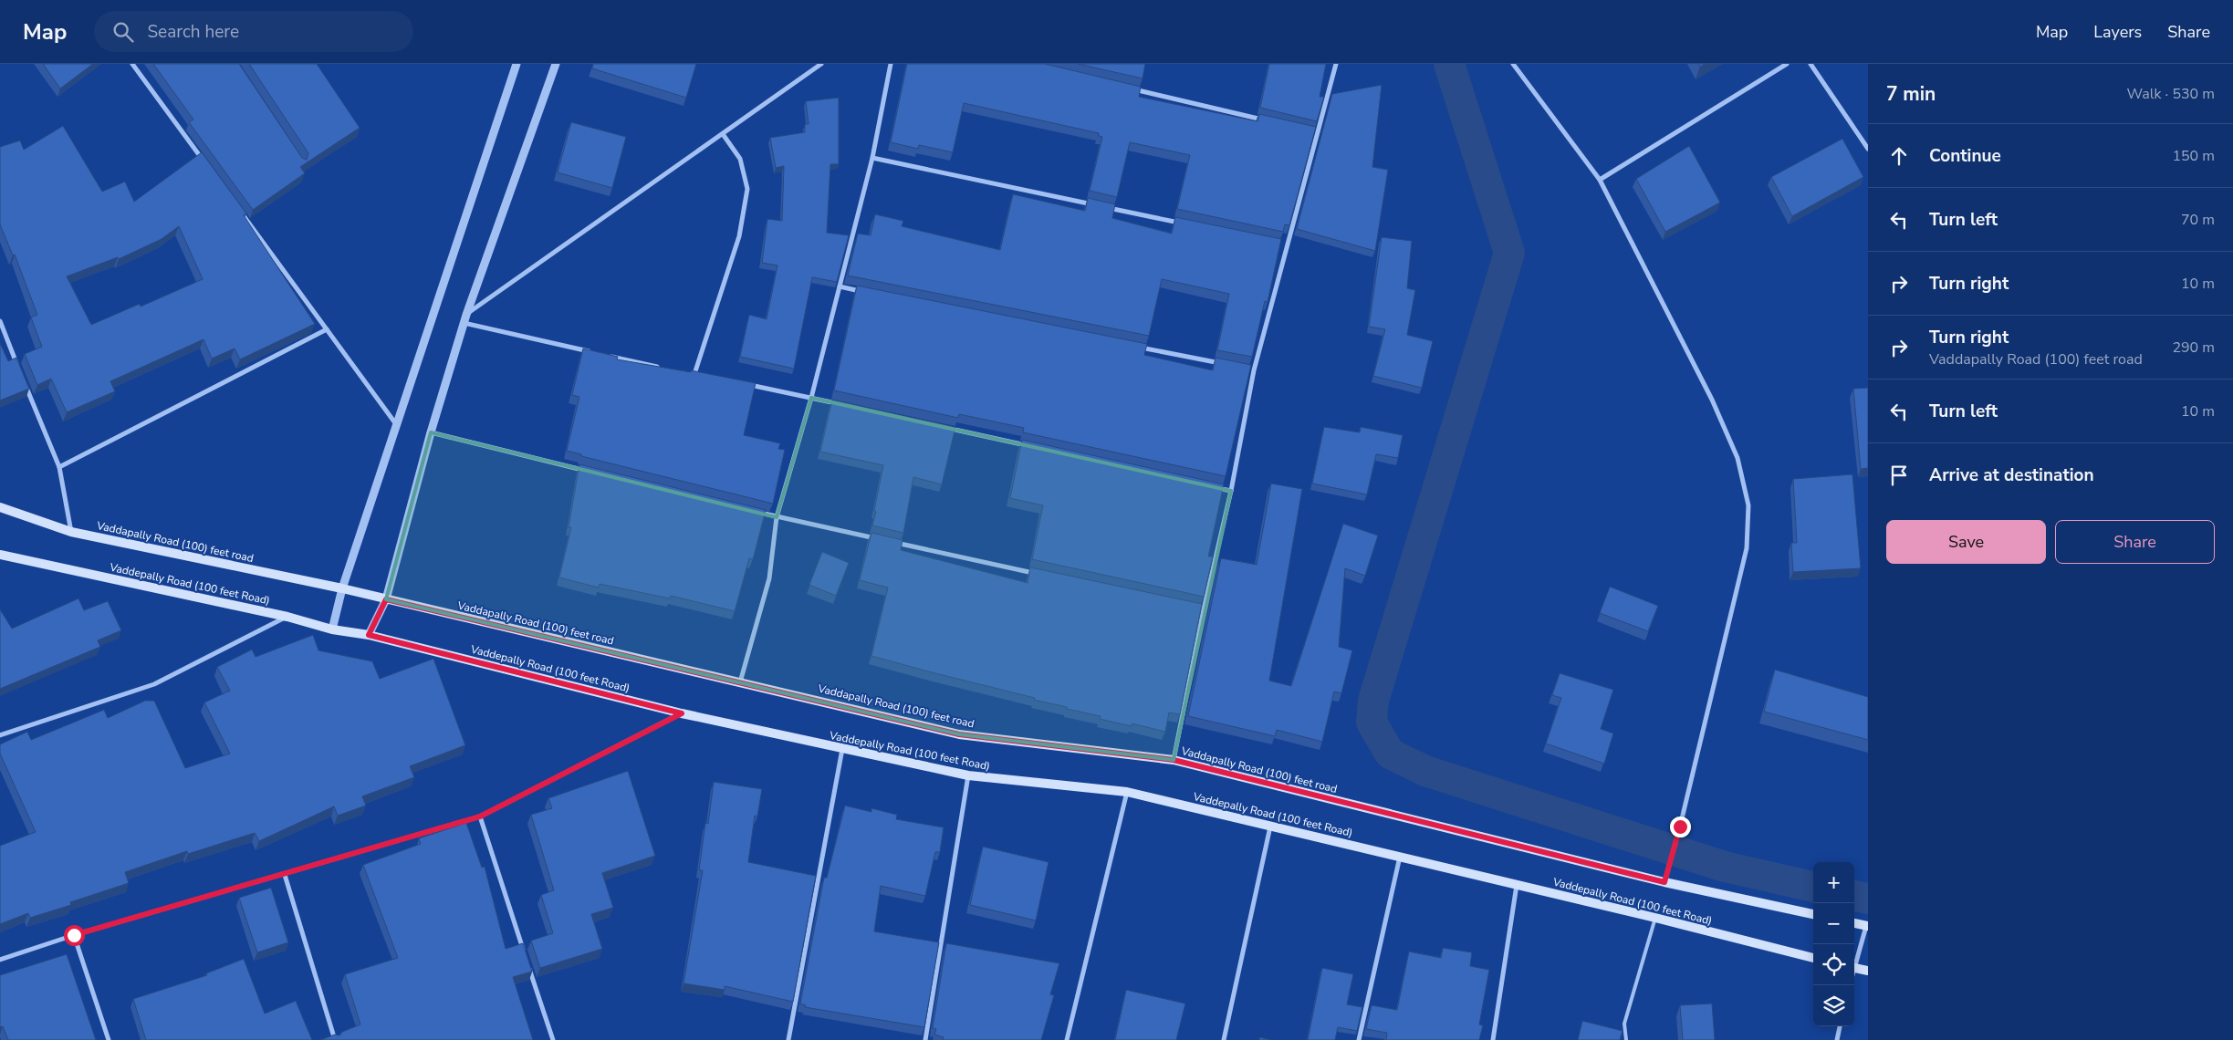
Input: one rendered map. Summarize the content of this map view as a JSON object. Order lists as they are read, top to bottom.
{
  "streets": {
    "main road": ["Vaddapally Road (100) feet road", "Vaddepally Road (100 feet Road)"]
  },
  "page": {
    "header": "Map",
    "search": "Search here",
    "nav": ["Map", "Layers", "Share"],
    "heading": ["7 min", "Walk · 530 m"],
    "list": [
      ["Continue", "150 m"],
      ["Turn left", "70 m"],
      ["Turn right", "10 m"],
      ["Turn right", "Vaddapally Road (100) feet road", "290 m"],
      ["Turn left", "10 m"],
      "Arrive at destination"
    ],
    "buttons": ["Save", "Share"],
    "map_buttons": ["+", "−"]
  }
}
